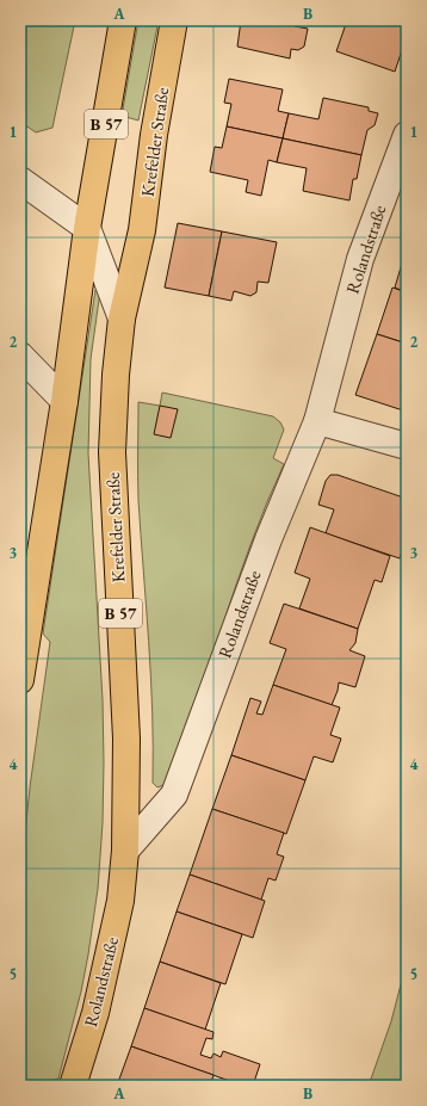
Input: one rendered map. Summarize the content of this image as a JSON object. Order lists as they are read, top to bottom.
{
  "streets": {
    "main road": ["B 57", "Krefelder Straße", "Rolandstraße"]
  },
  "crossings": [
    ["B 57", "Krefelder Straße"],
    ["Krefelder Straße", "Rolandstraße"]
  ],
  "grid": {
    "columns": ["A", "B"],
    "rows": [
      "1",
      "2",
      "3",
      "4",
      "5"
    ]
  }
}
